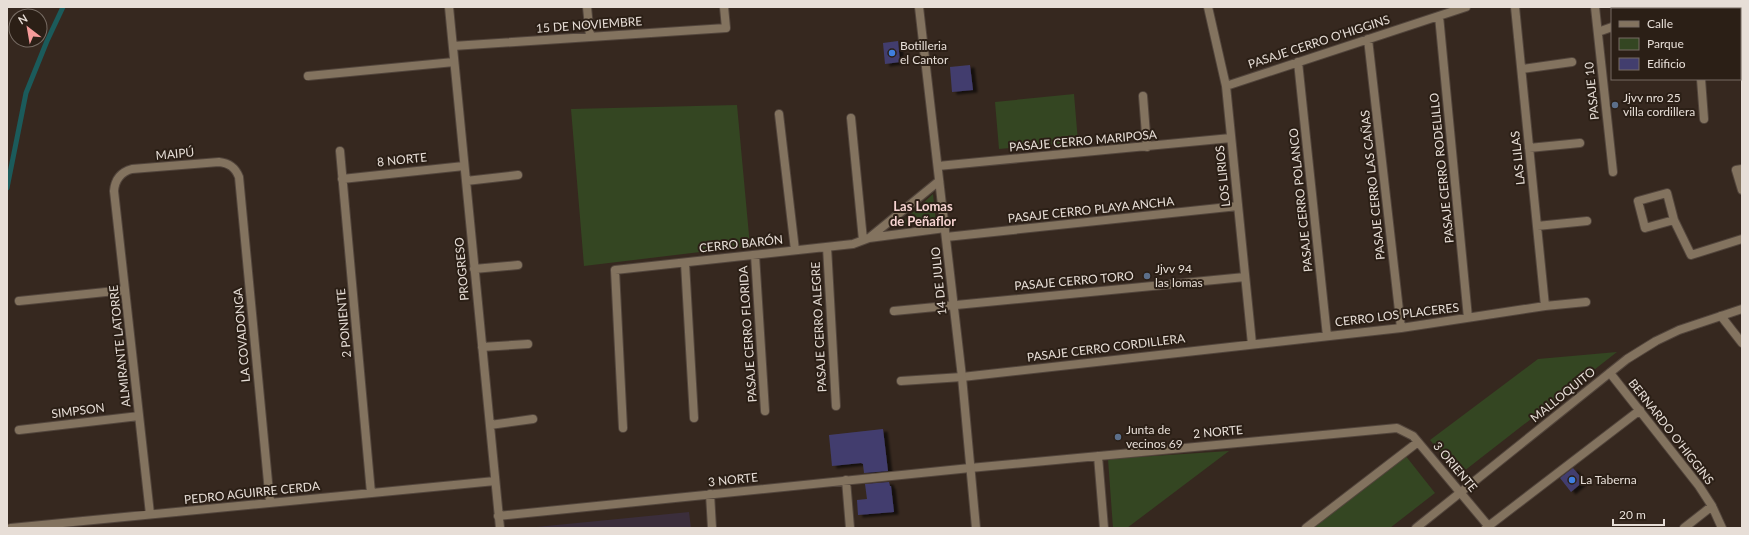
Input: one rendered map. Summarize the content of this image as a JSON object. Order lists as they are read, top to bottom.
{
  "streets": {
    "street": [
      "15 DE NOVIEMBRE",
      "PASAJE CERRO O'HIGGINS",
      "PASAJE 10",
      "PASAJE CERRO MARIPOSA",
      "MAIPÚ",
      "LAS LILAS",
      "8 NORTE",
      "PASAJE CERRO RODELILLO",
      "LOS LIRIOS",
      "PASAJE CERRO LAS CAÑAS",
      "PASAJE CERRO POLANCO",
      "PASAJE CERRO PLAYA ANCHA",
      "CERRO BARÓN",
      "PROGRESO",
      "14 DE JULIO",
      "PASAJE CERRO TORO",
      "CERRO LOS PLACERES",
      "2 PONIENTE",
      "PASAJE CERRO ALEGRE",
      "PASAJE CERRO FLORIDA",
      "LA COVADONGA",
      "ALMIRANTE LATORRE",
      "PASAJE CERRO CORDILLERA",
      "MALLOQUITO",
      "SIMPSON",
      "2 NORTE",
      "BERNARDO O'HIGGINS",
      "3 ORIENTE",
      "3 NORTE",
      "PEDRO AGUIRRE CERDA"
    ]
  },
  "crossings": [
    ["15 DE NOVIEMBRE", "PROGRESO"],
    ["PASAJE CERRO O'HIGGINS", "PASAJE CERRO RODELILLO"],
    ["PASAJE CERRO O'HIGGINS", "LOS LIRIOS"],
    ["PASAJE CERRO O'HIGGINS", "PASAJE CERRO LAS CAÑAS"],
    ["PASAJE CERRO O'HIGGINS", "PASAJE CERRO POLANCO"],
    ["PASAJE CERRO MARIPOSA", "LOS LIRIOS"],
    ["PASAJE CERRO MARIPOSA", "14 DE JULIO"],
    ["MAIPÚ", "LA COVADONGA"],
    ["MAIPÚ", "ALMIRANTE LATORRE"],
    ["LAS LILAS", "CERRO LOS PLACERES"],
    ["8 NORTE", "PROGRESO"],
    ["8 NORTE", "2 PONIENTE"],
    ["PASAJE CERRO RODELILLO", "CERRO LOS PLACERES"],
    ["LOS LIRIOS", "PASAJE CERRO PLAYA ANCHA"],
    ["LOS LIRIOS", "PASAJE CERRO TORO"],
    ["LOS LIRIOS", "CERRO LOS PLACERES"],
    ["LOS LIRIOS", "PASAJE CERRO CORDILLERA"],
    ["PASAJE CERRO LAS CAÑAS", "CERRO LOS PLACERES"],
    ["PASAJE CERRO POLANCO", "CERRO LOS PLACERES"],
    ["PASAJE CERRO PLAYA ANCHA", "14 DE JULIO"],
    ["CERRO BARÓN", "14 DE JULIO"],
    ["CERRO BARÓN", "PASAJE CERRO ALEGRE"],
    ["CERRO BARÓN", "PASAJE CERRO FLORIDA"],
    ["PROGRESO", "3 NORTE"],
    ["PROGRESO", "PEDRO AGUIRRE CERDA"],
    ["14 DE JULIO", "PASAJE CERRO TORO"],
    ["14 DE JULIO", "PASAJE CERRO CORDILLERA"],
    ["14 DE JULIO", "2 NORTE"],
    ["14 DE JULIO", "3 NORTE"],
    ["CERRO LOS PLACERES", "PASAJE CERRO CORDILLERA"],
    ["2 PONIENTE", "PEDRO AGUIRRE CERDA"],
    ["LA COVADONGA", "PEDRO AGUIRRE CERDA"],
    ["ALMIRANTE LATORRE", "SIMPSON"],
    ["ALMIRANTE LATORRE", "PEDRO AGUIRRE CERDA"],
    ["MALLOQUITO", "BERNARDO O'HIGGINS"],
    ["MALLOQUITO", "3 ORIENTE"],
    ["2 NORTE", "3 ORIENTE"],
    ["2 NORTE", "3 NORTE"]
  ],
  "districts": ["Las Lomas de Peñaflor"],
  "places": [
    "Botilleria el Cantor",
    "Jjvv nro 25 villa cordillera",
    "Jjvv 94 las lomas",
    "Junta de vecinos 69",
    "La Taberna"
  ],
  "legend": ["Calle", "Parque", "Edificio"],
  "scale_bar": "20 m",
  "north": "top left"
}
